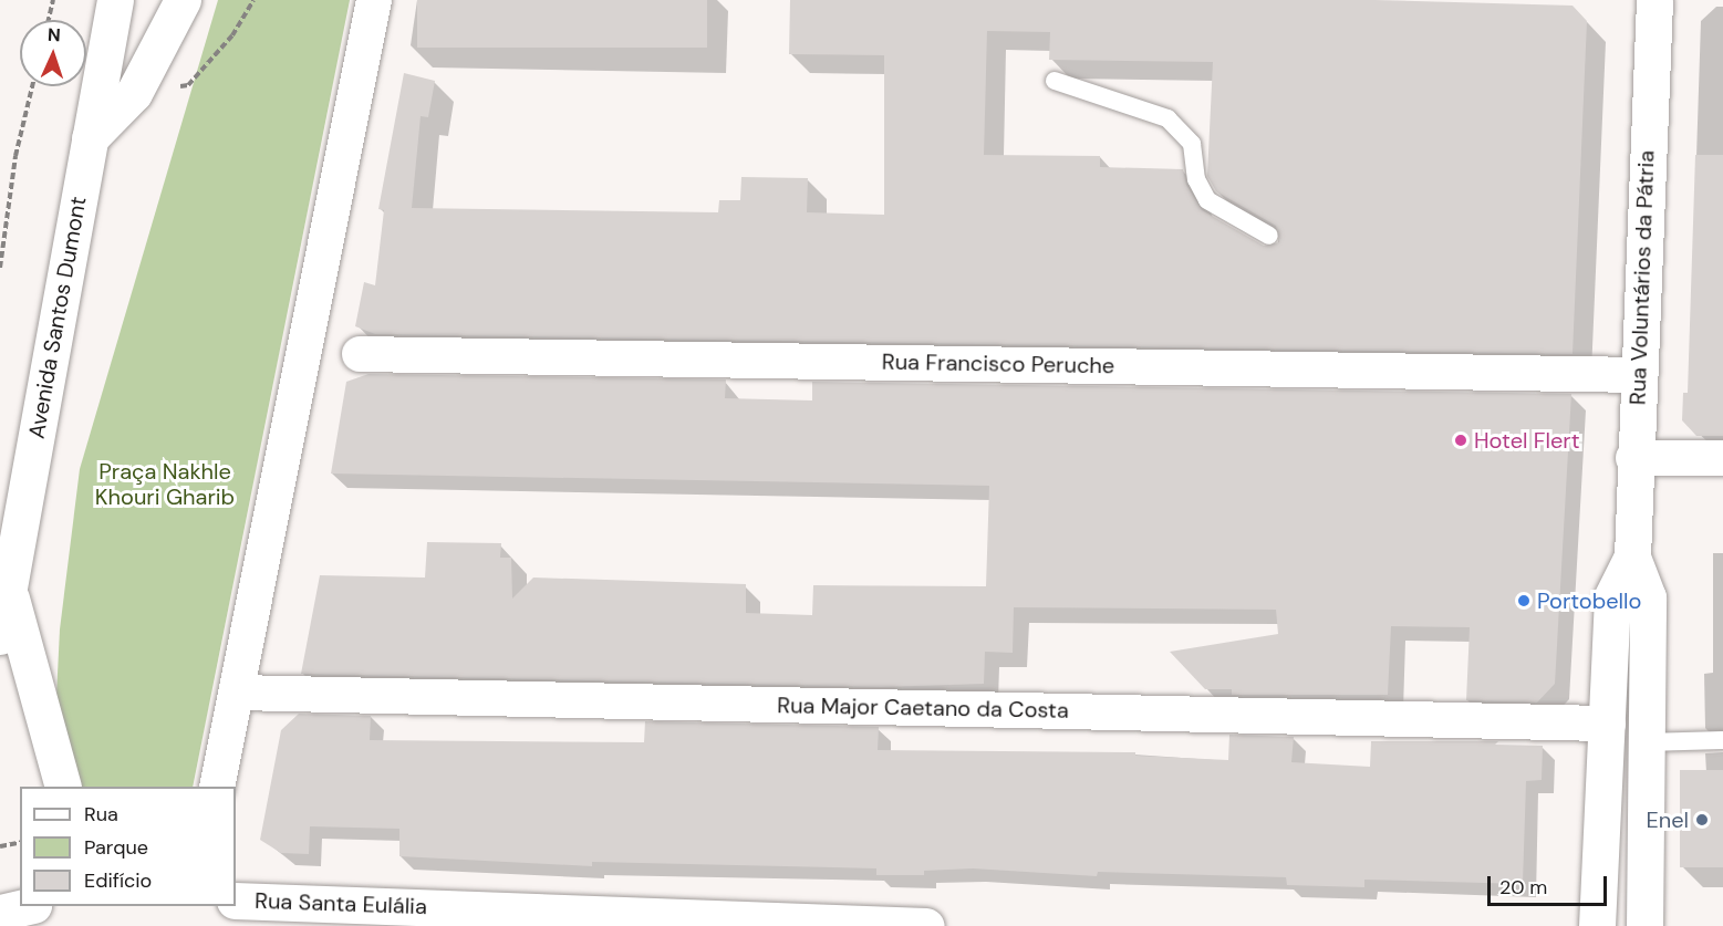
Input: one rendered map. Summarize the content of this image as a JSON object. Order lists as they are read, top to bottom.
{
  "streets": {
    "main road": ["Rua Voluntários da Pátria", "Avenida Santos Dumont", "Rua Santa Eulália"],
    "street": ["Rua Francisco Peruche", "Rua Major Caetano da Costa"]
  },
  "crossings": [
    ["Rua Voluntários da Pátria", "Rua Francisco Peruche"],
    ["Rua Voluntários da Pátria", "Rua Major Caetano da Costa"]
  ],
  "parks": ["Praça Nakhle Khouri Gharib"],
  "places": ["Hotel Flert", "Portobello", "Enel"],
  "legend": ["Rua", "Parque", "Edifício"],
  "scale_bar": "20 m",
  "north": "top"
}
